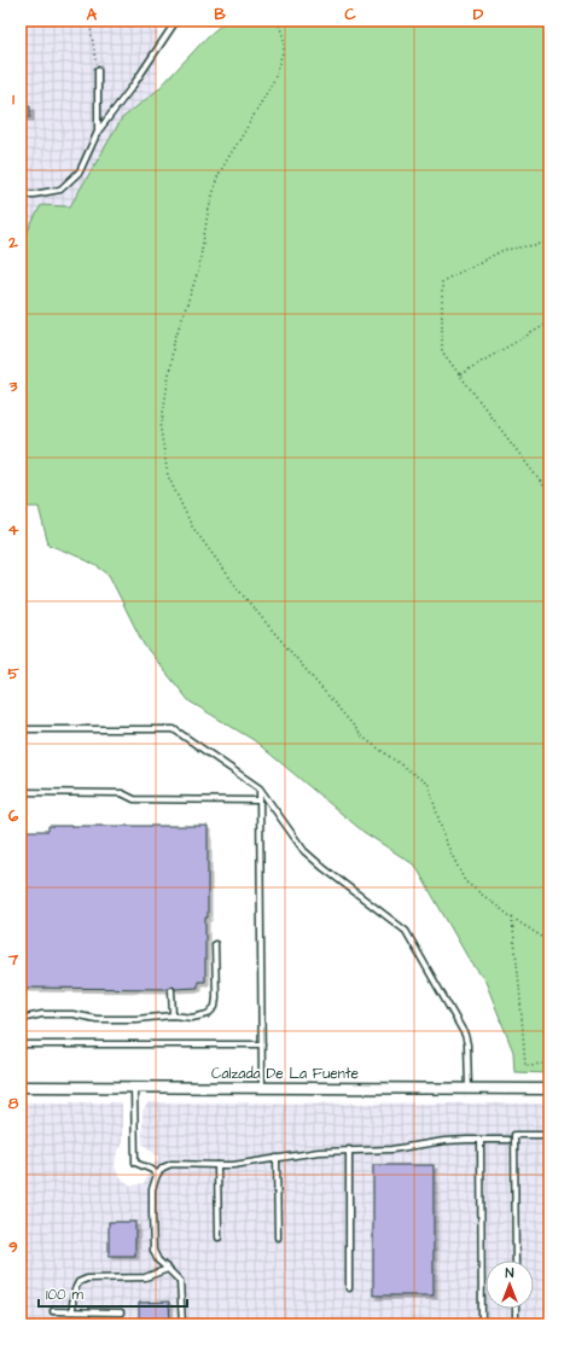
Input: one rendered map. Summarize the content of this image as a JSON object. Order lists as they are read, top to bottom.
{
  "streets": {
    "street": ["Calzada De La Fuente"]
  },
  "scale_bar": "100 m",
  "north": "top",
  "grid": {
    "columns": [
      "A",
      "B",
      "C",
      "D"
    ],
    "rows": [
      "1",
      "2",
      "3",
      "4",
      "5",
      "6",
      "7",
      "8",
      "9"
    ]
  }
}
